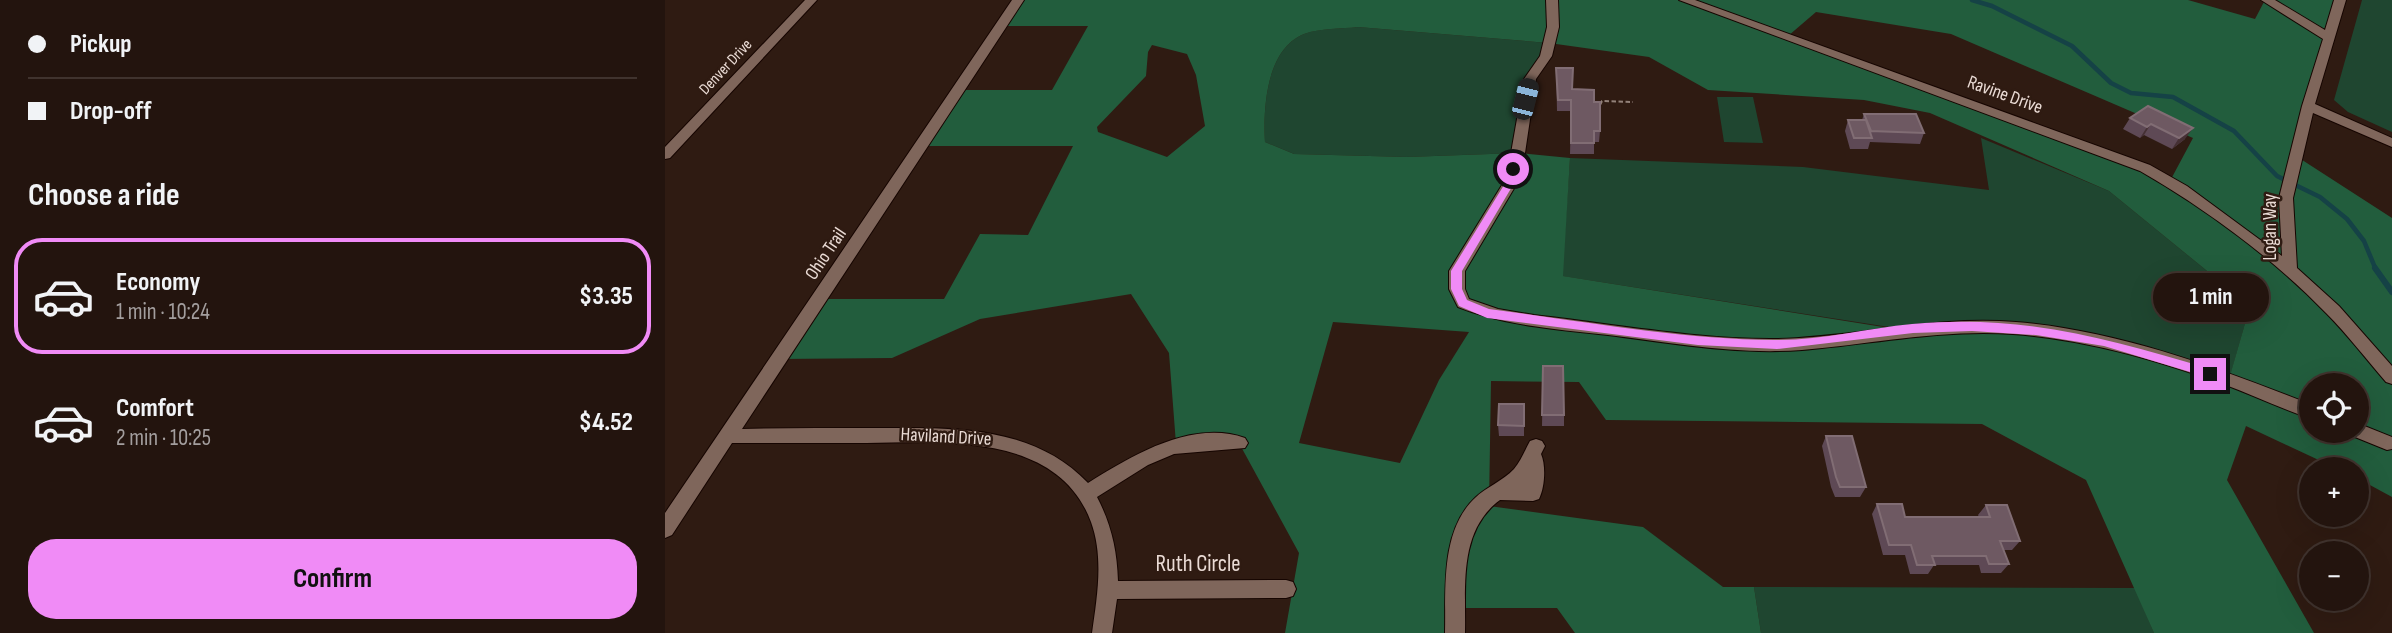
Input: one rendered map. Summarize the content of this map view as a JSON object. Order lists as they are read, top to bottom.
{
  "streets": {
    "street": [
      "Denver Drive",
      "Ravine Drive",
      "Logan Way",
      "Ohio Trail",
      "Haviland Drive",
      "Ruth Circle"
    ]
  },
  "crossings": [
    ["Ravine Drive", "Logan Way"],
    ["Ohio Trail", "Haviland Drive"],
    ["Haviland Drive", "Ruth Circle"]
  ],
  "page": {
    "banner": ["Pickup", "Drop-off"],
    "heading": "Choose a ride",
    "list": [
      {
        "name": "Economy",
        "note": "1 min · 10:24",
        "value": "$3.35"
      },
      {
        "name": "Comfort",
        "note": "2 min · 10:25",
        "value": "$4.52"
      }
    ],
    "bubble": "1 min",
    "map_buttons": ["+", "−"],
    "buttons": "Confirm"
  }
}
